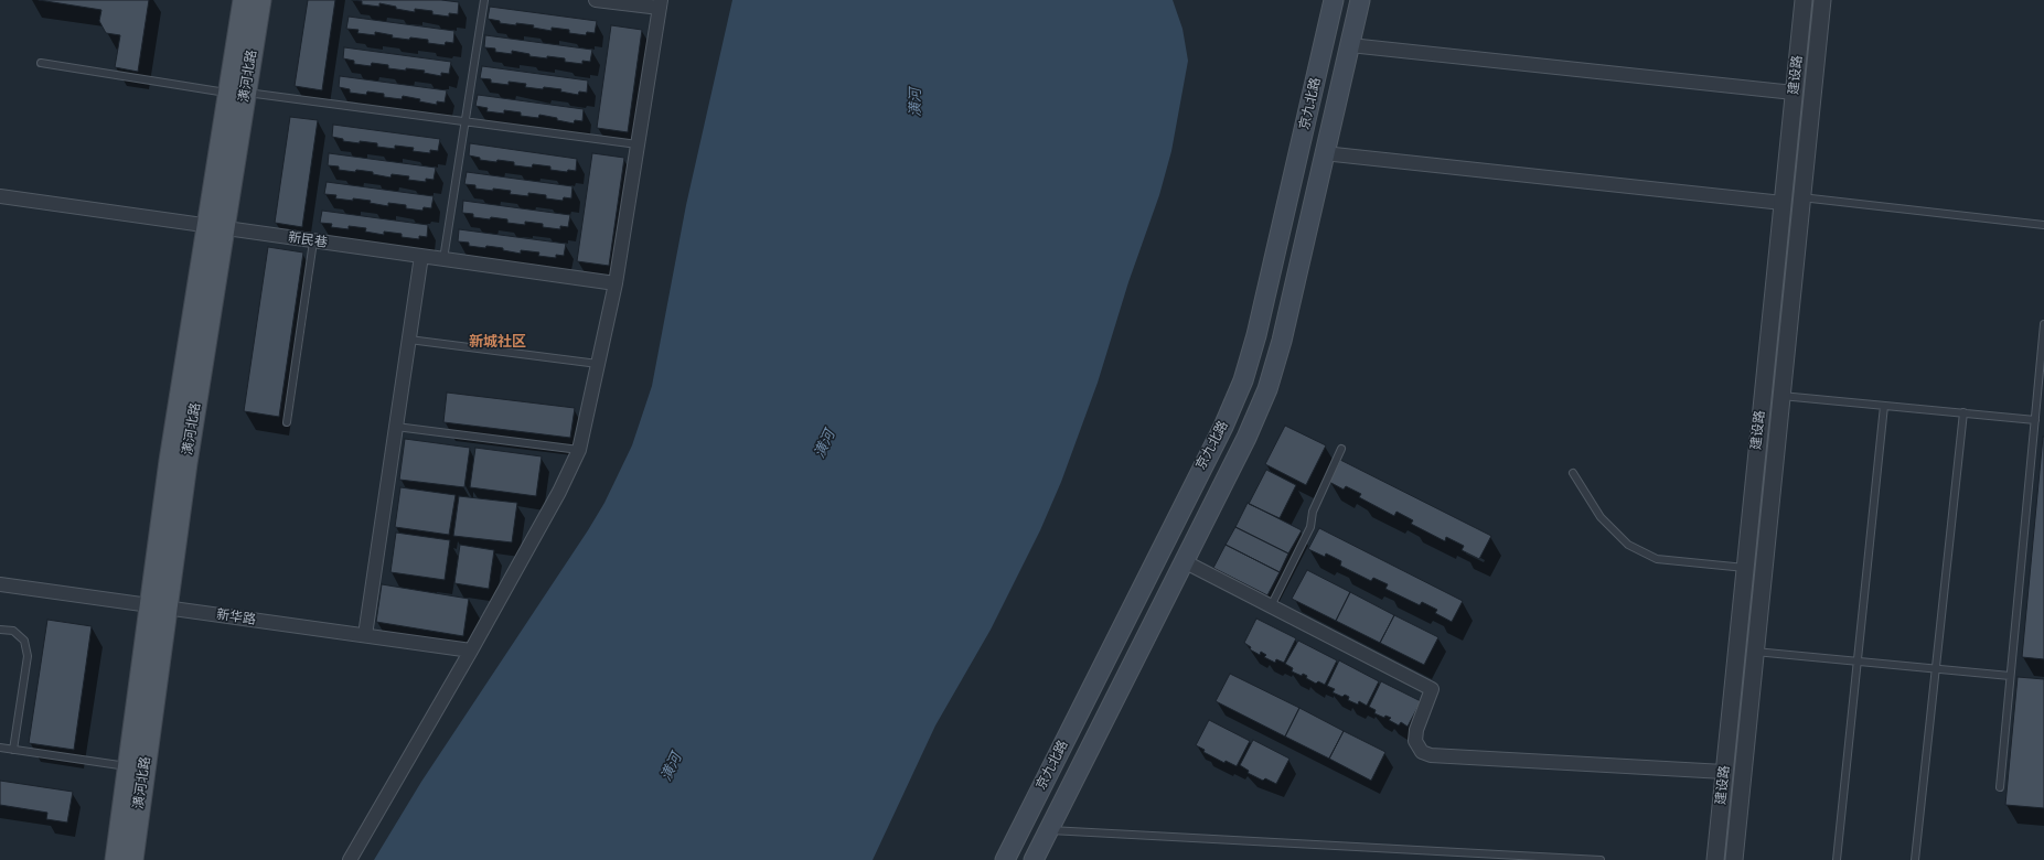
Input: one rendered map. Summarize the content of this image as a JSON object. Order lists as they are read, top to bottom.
{
  "streets": {
    "main road": ["潢河北路", "京九北路"],
    "street": ["建设路", "新民巷", "新华路"]
  },
  "crossings": [
    ["潢河北路", "新民巷"],
    ["潢河北路", "新华路"]
  ],
  "districts": ["新城社区"],
  "water": ["潢河"]
}
